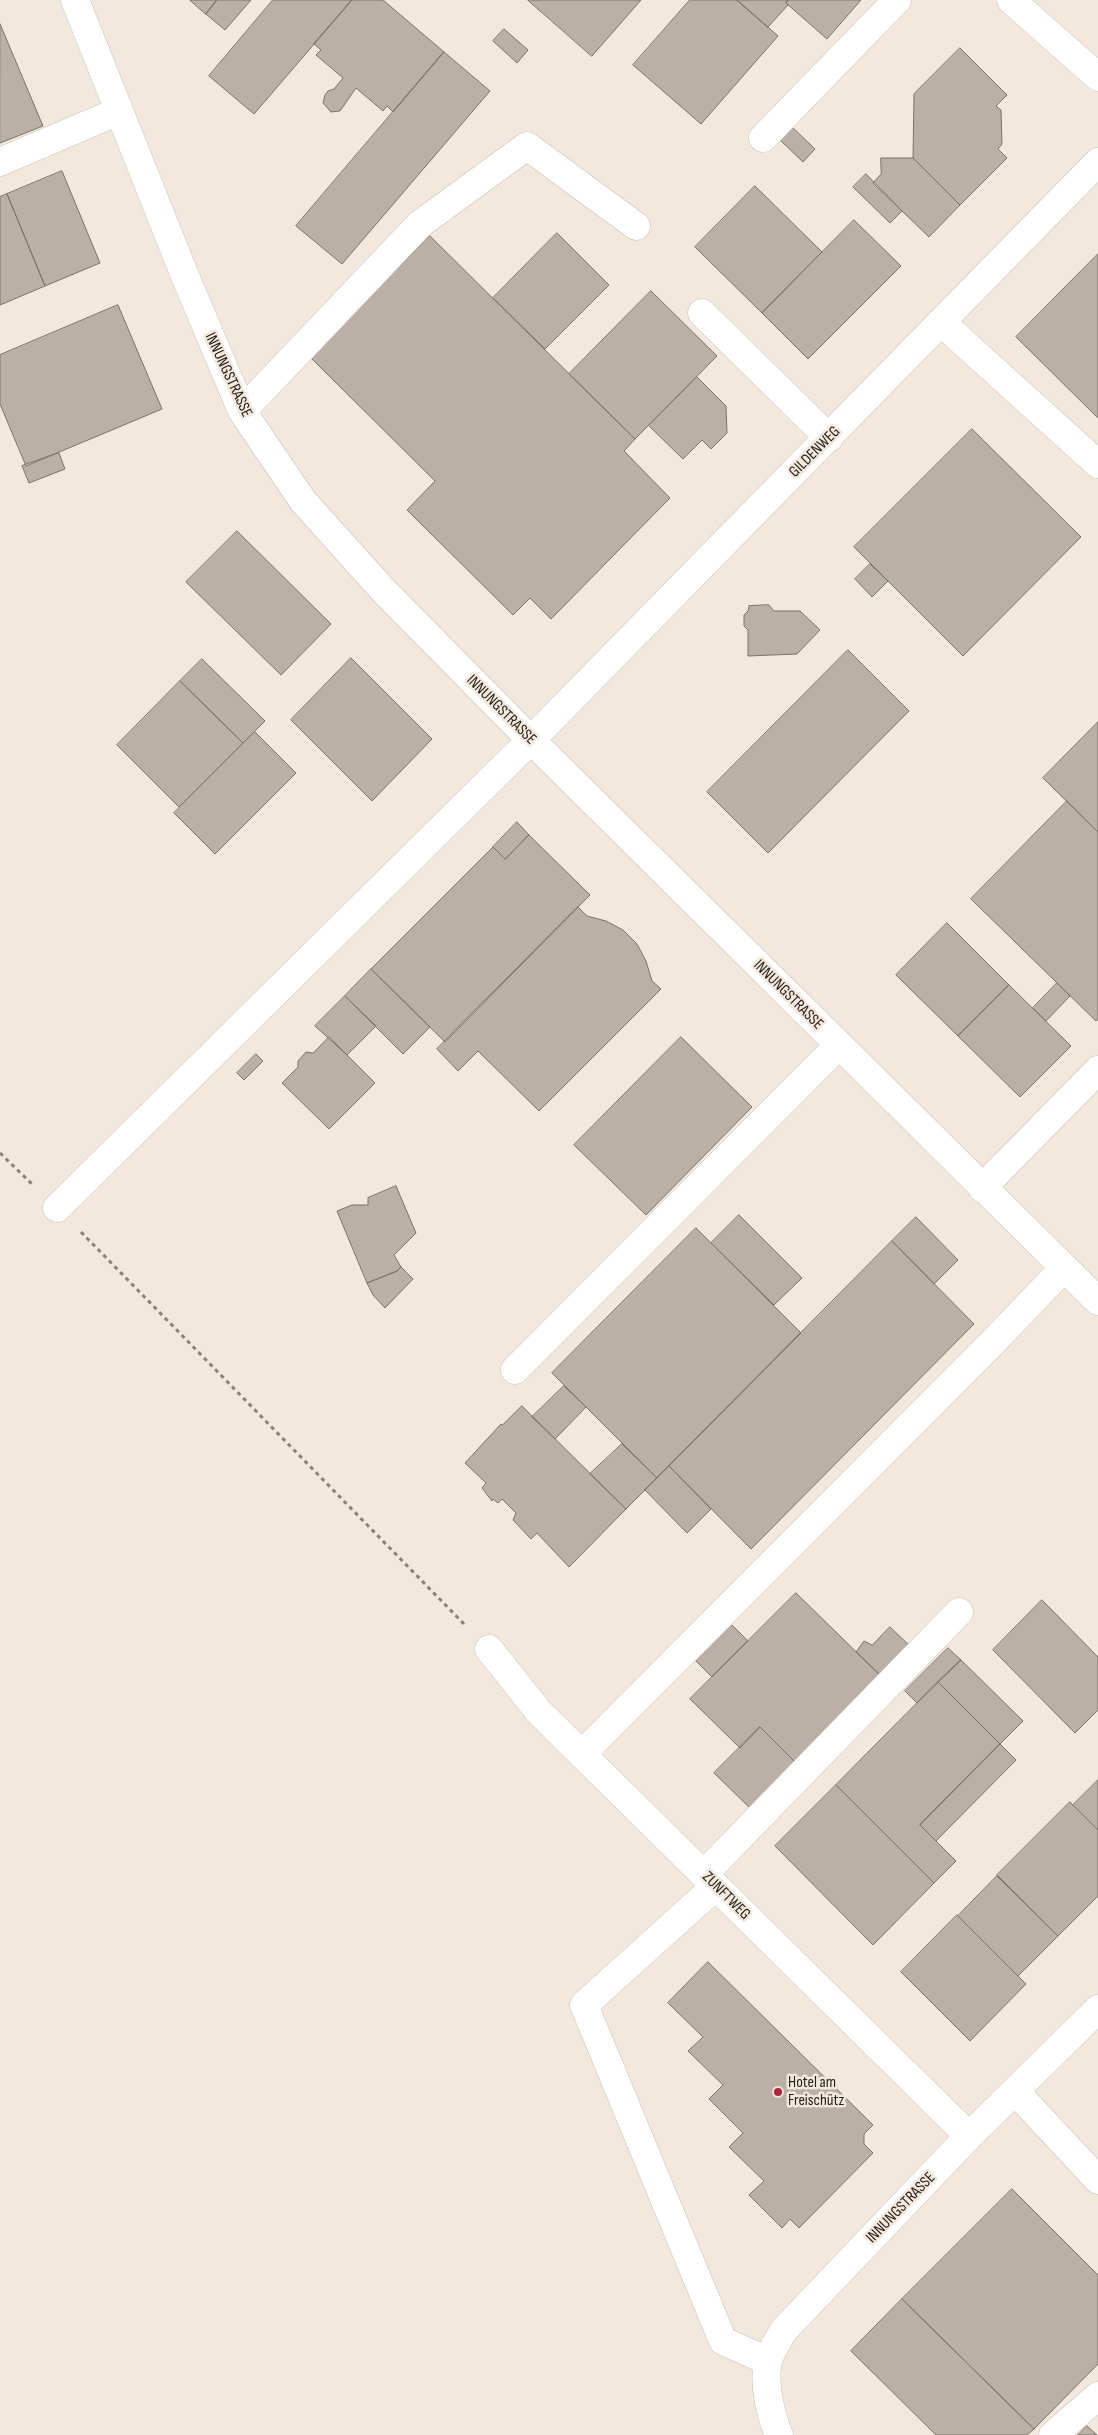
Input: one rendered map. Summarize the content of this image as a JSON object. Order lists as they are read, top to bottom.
{
  "streets": {
    "street": ["INNUNGSTRASSE", "GILDENWEG", "ZUNFTWEG"]
  },
  "crossings": [
    ["INNUNGSTRASSE", "GILDENWEG"],
    ["INNUNGSTRASSE", "ZUNFTWEG"]
  ],
  "places": ["Hotel am Freischütz"]
}
